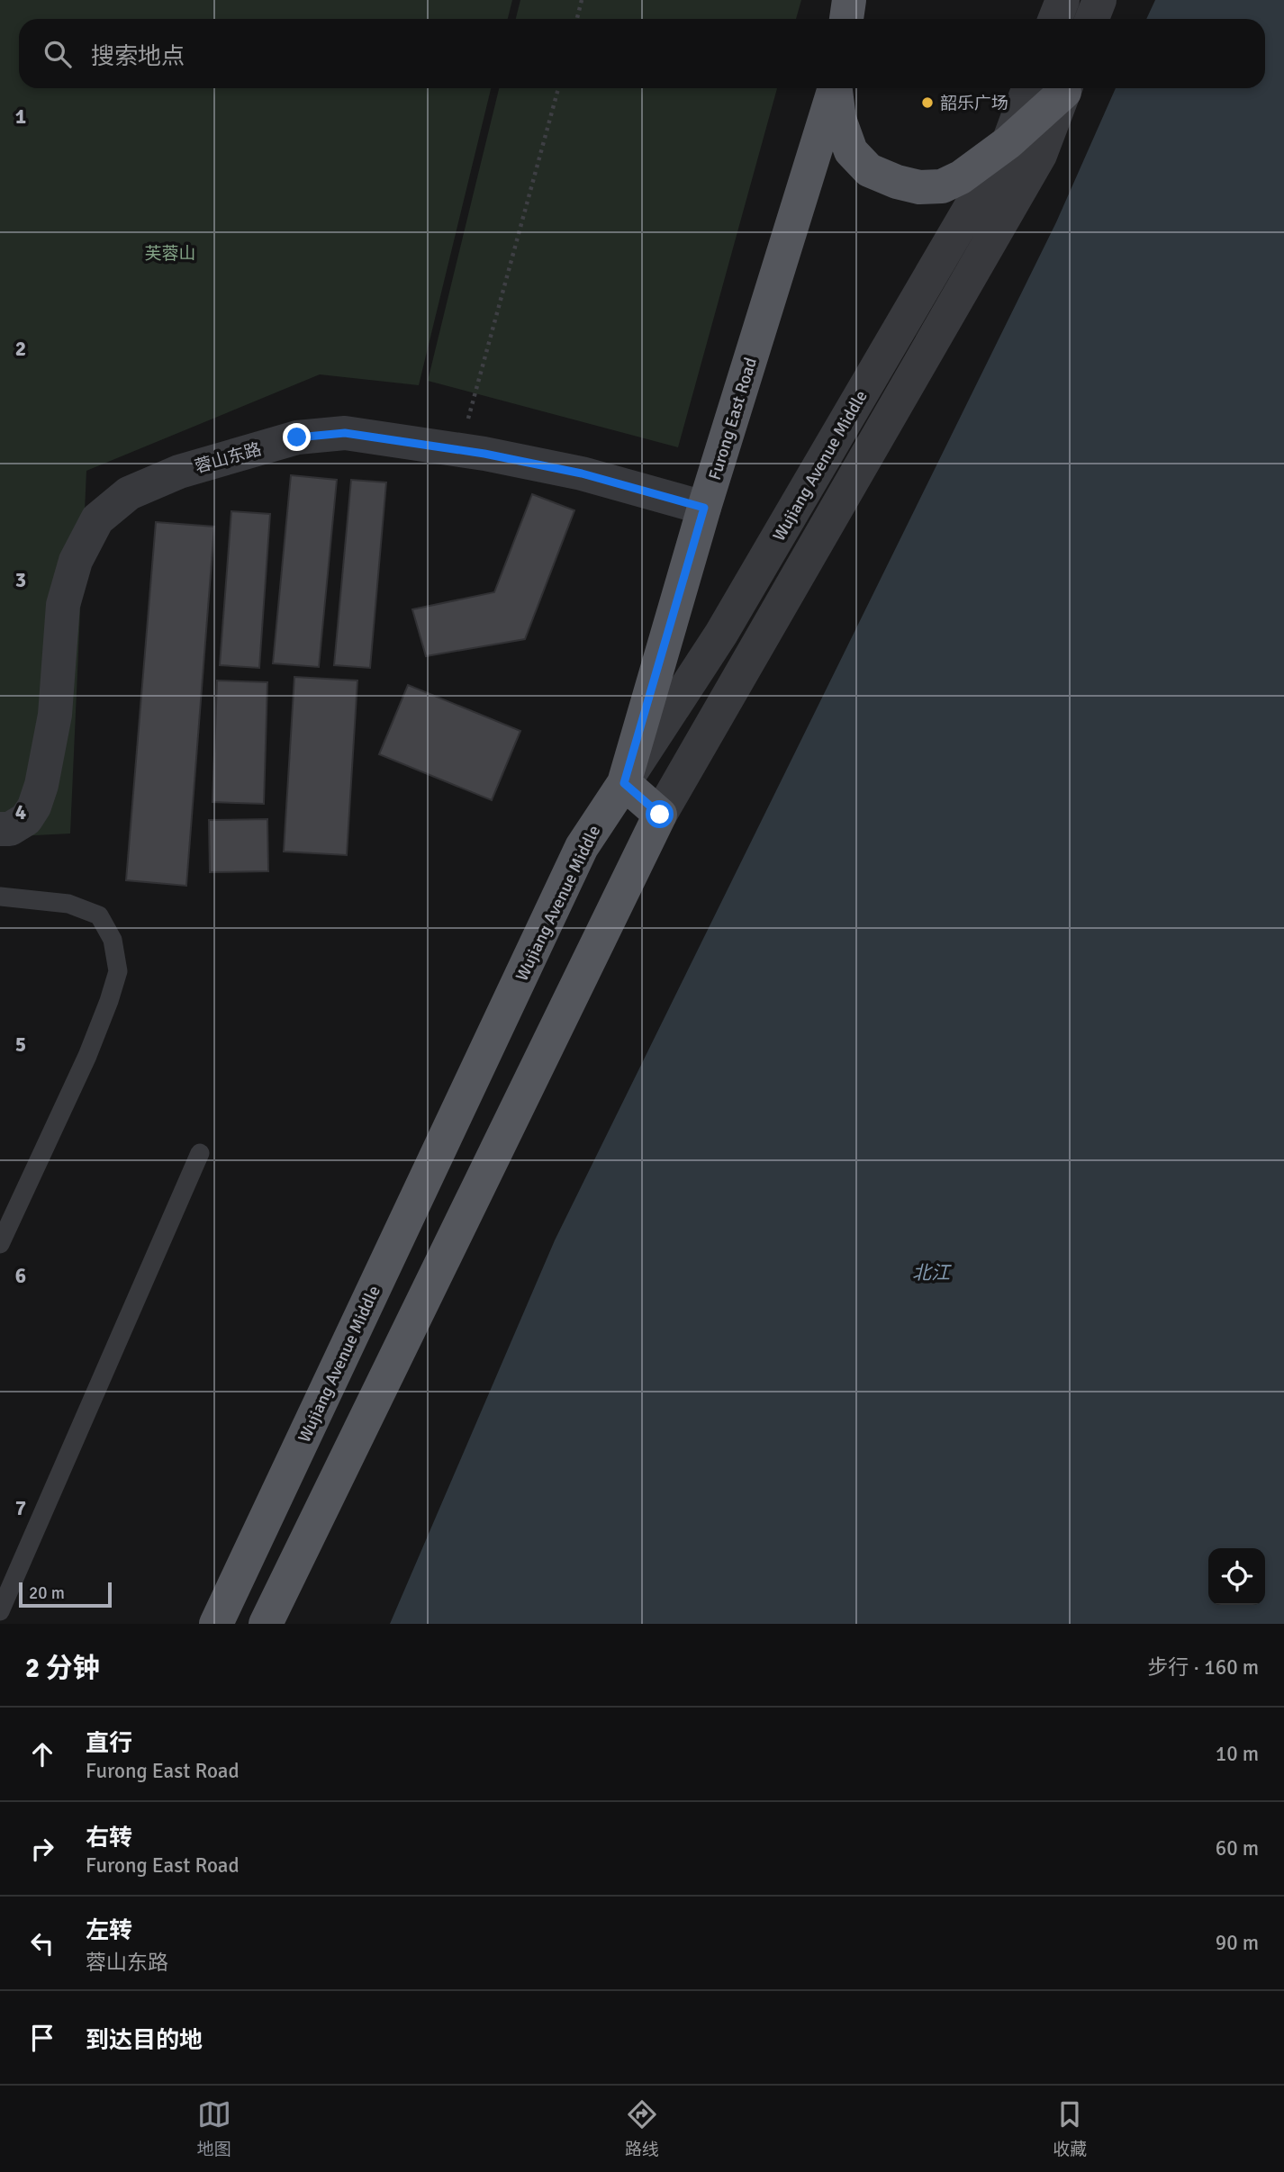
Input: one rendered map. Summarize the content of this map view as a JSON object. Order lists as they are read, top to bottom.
{
  "streets": {
    "main road": ["Furong East Road", "Wujiang Avenue Middle"],
    "street": ["蓉山东路"]
  },
  "crossings": [
    ["Furong East Road", "蓉山东路"],
    ["Furong East Road", "Wujiang Avenue Middle"]
  ],
  "water": ["北江"],
  "parks": ["芙蓉山"],
  "places": ["韶乐广场"],
  "scale_bar": "20 m",
  "page": {
    "search": "搜索地点",
    "scale": "20 m",
    "heading": ["2 分钟", "步行 · 160 m"],
    "list": [
      ["直行", "Furong East Road", "10 m"],
      ["右转", "Furong East Road", "60 m"],
      ["左转", "蓉山东路", "90 m"],
      "到达目的地"
    ],
    "nav": ["地图", "路线", "收藏"]
  },
  "grid": {
    "rows": [
      "1",
      "2",
      "3",
      "4",
      "5",
      "6",
      "7"
    ]
  }
}
